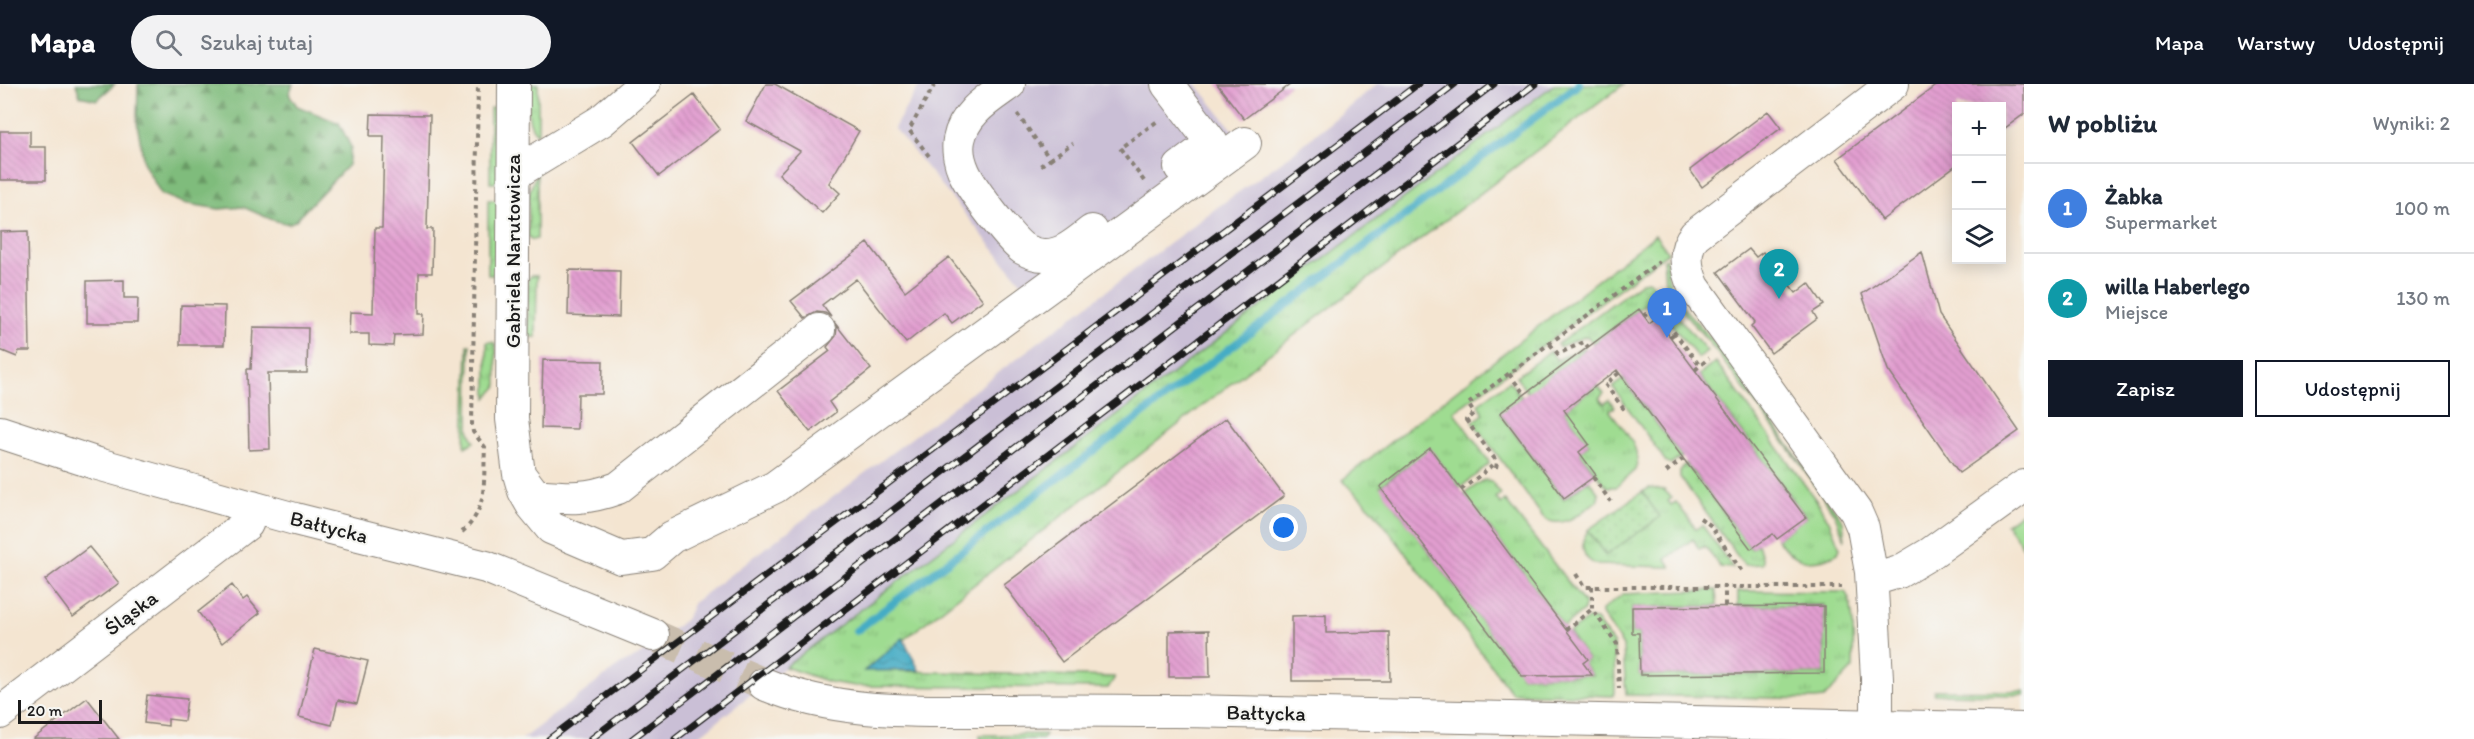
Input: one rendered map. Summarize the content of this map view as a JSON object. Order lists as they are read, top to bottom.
{
  "streets": {
    "street": ["Gabriela Narutowicza", "Bałtycka", "Śląska"]
  },
  "crossings": [
    ["Bałtycka", "Śląska"]
  ],
  "scale_bar": "20 m",
  "page": {
    "header": "Mapa",
    "search": "Szukaj tutaj",
    "nav": ["Mapa", "Warstwy", "Udostępnij"],
    "heading": ["W pobliżu", "Wyniki: 2"],
    "map_buttons": ["+", "−"],
    "list": [
      {
        "mark": "1",
        "name": "Żabka",
        "note": "Supermarket",
        "value": "100 m"
      },
      {
        "mark": "2",
        "name": "willa Haberlego",
        "note": "Miejsce",
        "value": "130 m"
      }
    ],
    "pins": ["2", "1"],
    "buttons": ["Zapisz", "Udostępnij"],
    "scale": "20 m"
  }
}
